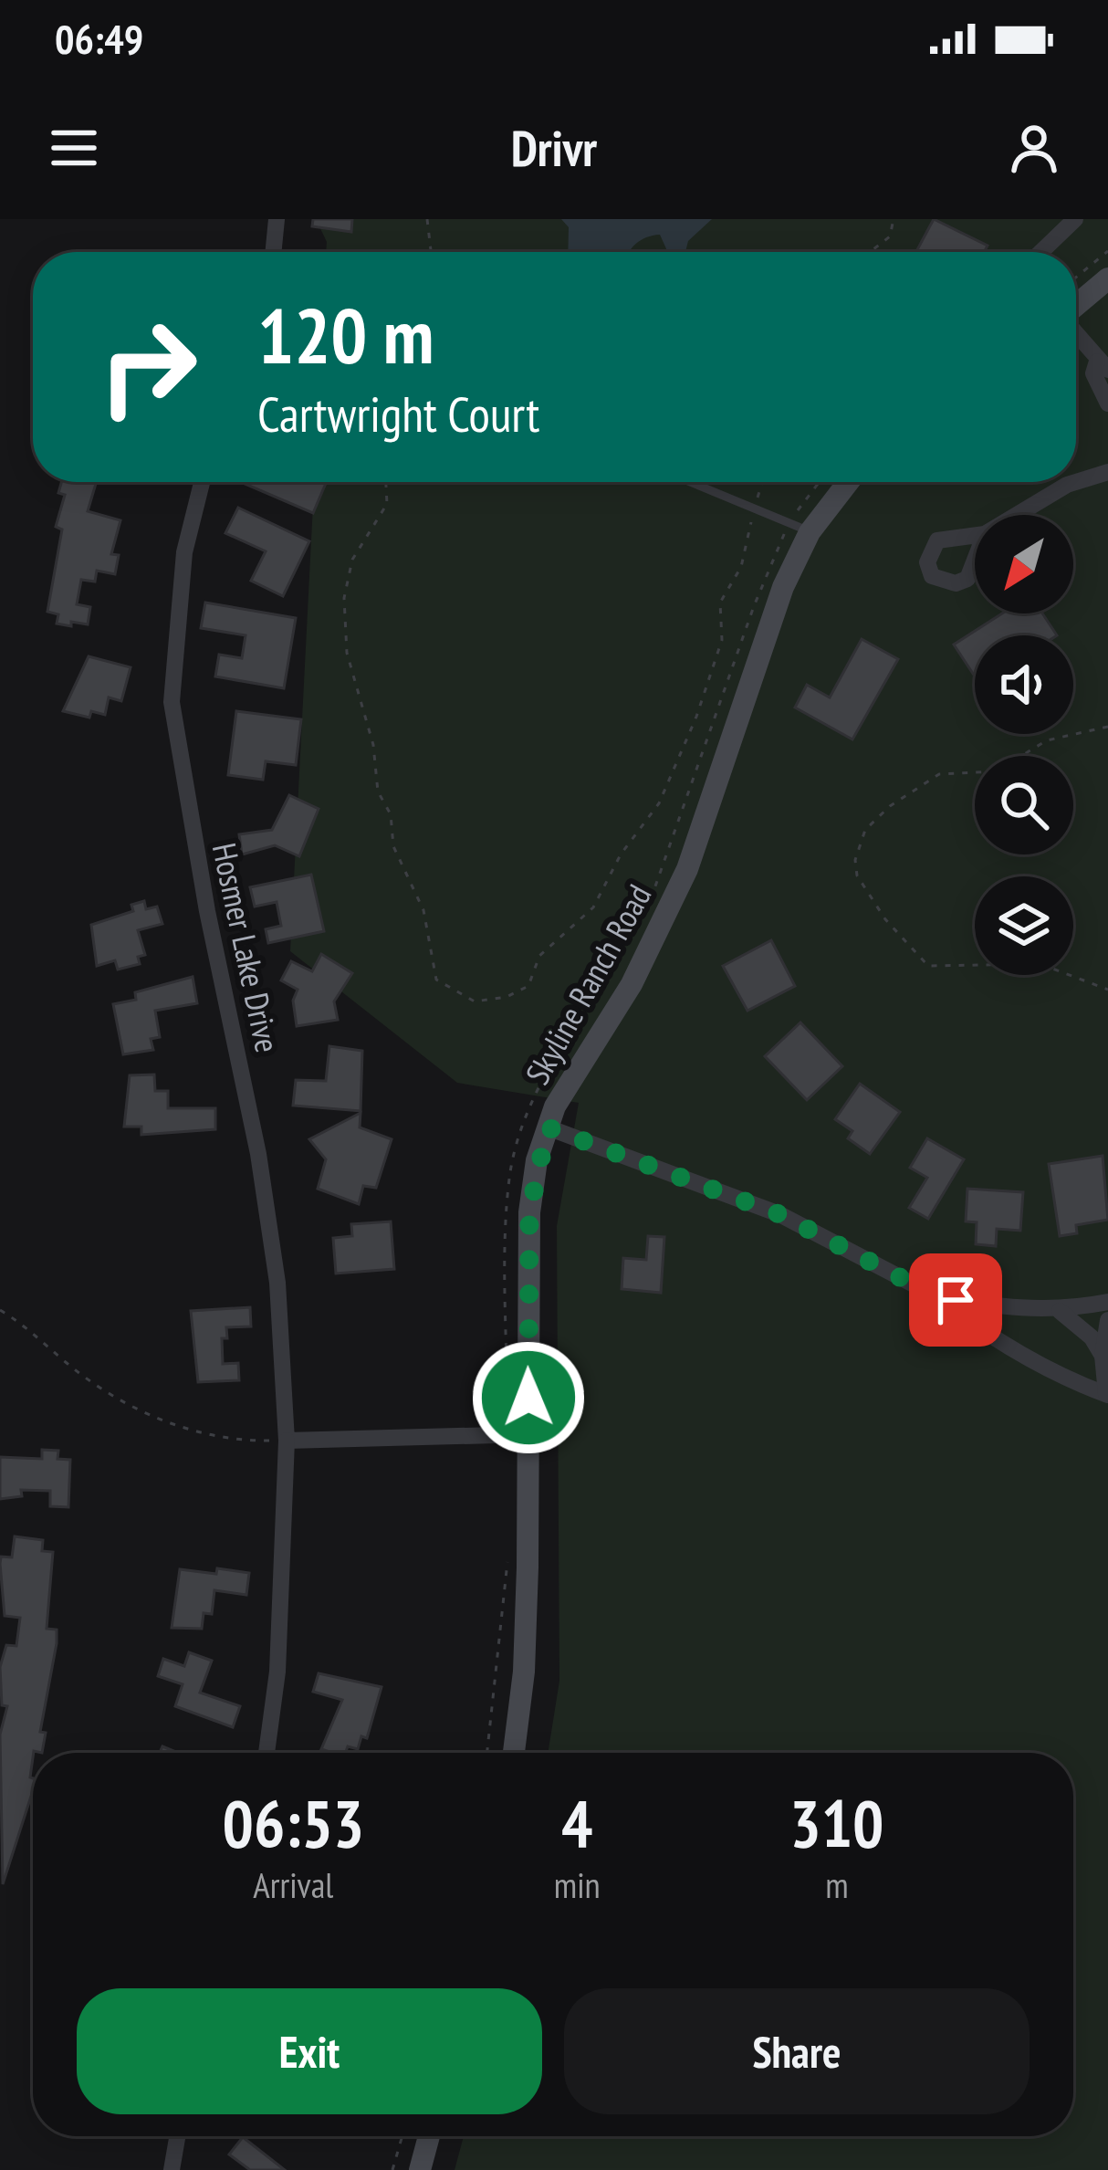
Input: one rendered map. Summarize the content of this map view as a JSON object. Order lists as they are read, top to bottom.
{
  "streets": {
    "street": ["Hosmer Lake Drive", "Skyline Ranch Road"]
  },
  "north": "bottom left",
  "page": {
    "status": "06:49",
    "header": "Drivr",
    "turn": ["120 m", "Cartwright Court"],
    "eta": [
      "06:53",
      "Arrival",
      "4",
      "min",
      "310",
      "m"
    ],
    "buttons": ["Exit", "Share"]
  }
}
